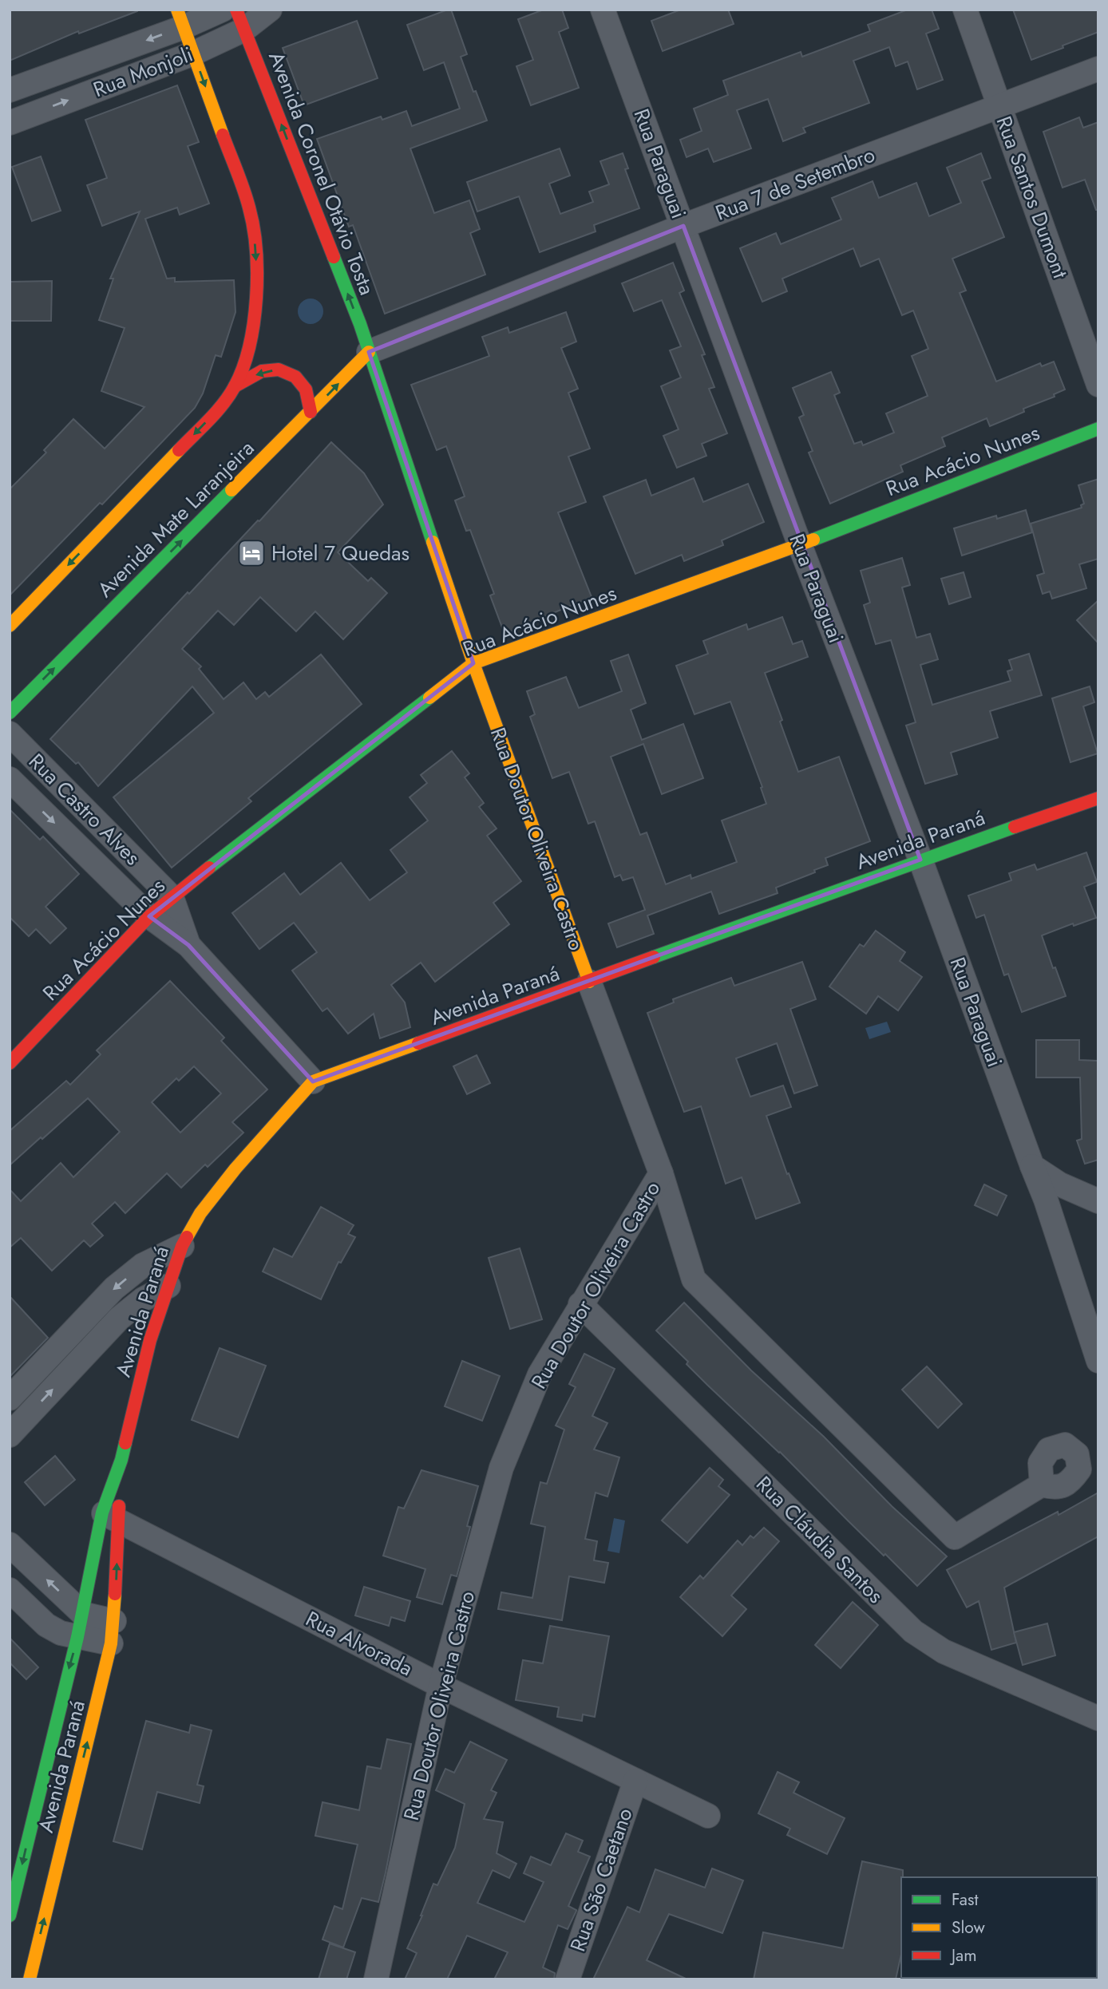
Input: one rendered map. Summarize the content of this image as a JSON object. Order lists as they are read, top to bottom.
{
  "streets": {
    "street": [
      "Rua Monjoli",
      "Rua Paraguai",
      "Avenida Coronel Otávio Tosta",
      "Rua 7 de Setembro",
      "Rua Santos Dumont",
      "Rua Acácio Nunes",
      "Avenida Mate Laranjeira",
      "Rua Castro Alves",
      "Rua Doutor Oliveira Castro",
      "Avenida Paraná",
      "Rua Cláudia Santos",
      "Rua Alvorada",
      "Rua São Caetano"
    ]
  },
  "crossings": [
    ["Rua Monjoli", "Avenida Coronel Otávio Tosta"],
    ["Rua Paraguai", "Rua 7 de Setembro"],
    ["Rua Paraguai", "Rua Acácio Nunes"],
    ["Rua Paraguai", "Avenida Paraná"],
    ["Avenida Coronel Otávio Tosta", "Rua 7 de Setembro"],
    ["Avenida Coronel Otávio Tosta", "Avenida Mate Laranjeira"],
    ["Avenida Coronel Otávio Tosta", "Rua Doutor Oliveira Castro"],
    ["Rua 7 de Setembro", "Rua Santos Dumont"],
    ["Rua 7 de Setembro", "Avenida Mate Laranjeira"],
    ["Rua 7 de Setembro", "Rua Doutor Oliveira Castro"],
    ["Rua Acácio Nunes", "Rua Castro Alves"],
    ["Rua Acácio Nunes", "Rua Doutor Oliveira Castro"],
    ["Avenida Mate Laranjeira", "Rua Doutor Oliveira Castro"],
    ["Rua Castro Alves", "Avenida Paraná"],
    ["Rua Doutor Oliveira Castro", "Avenida Paraná"],
    ["Rua Doutor Oliveira Castro", "Rua Cláudia Santos"],
    ["Rua Doutor Oliveira Castro", "Rua Alvorada"],
    ["Avenida Paraná", "Rua Alvorada"],
    ["Rua Alvorada", "Rua São Caetano"]
  ],
  "places": {
    "hotel": ["Hotel 7 Quedas"]
  },
  "legend": ["Fast", "Slow", "Jam"]
}
